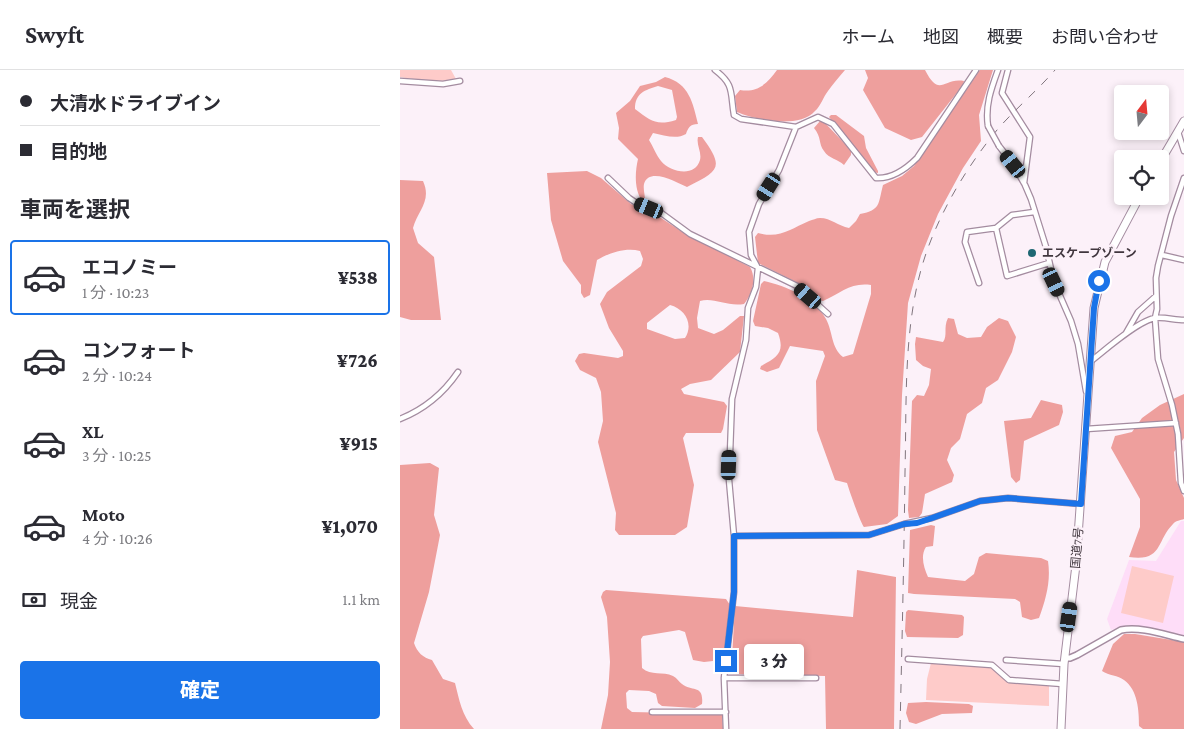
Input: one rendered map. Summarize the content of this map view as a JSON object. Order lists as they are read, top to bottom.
{
  "streets": {
    "highway": ["国道7号"]
  },
  "places": ["エスケープゾーン"],
  "north": "top",
  "page": {
    "header": "Swyft",
    "nav": [
      "ホーム",
      "地図",
      "概要",
      "お問い合わせ"
    ],
    "banner": ["大清水ドライブイン", "目的地"],
    "heading": "車両を選択",
    "list": [
      {
        "name": "エコノミー",
        "note": "1 分 · 10:23",
        "value": "¥538"
      },
      {
        "name": "コンフォート",
        "note": "2 分 · 10:24",
        "value": "¥726"
      },
      {
        "name": "XL",
        "note": "3 分 · 10:25",
        "value": "¥915"
      },
      {
        "name": "Moto",
        "note": "4 分 · 10:26",
        "value": "¥1,070"
      }
    ],
    "pay": ["現金", "1.1 km"],
    "bubble": "3 分",
    "buttons": "確定"
  }
}
